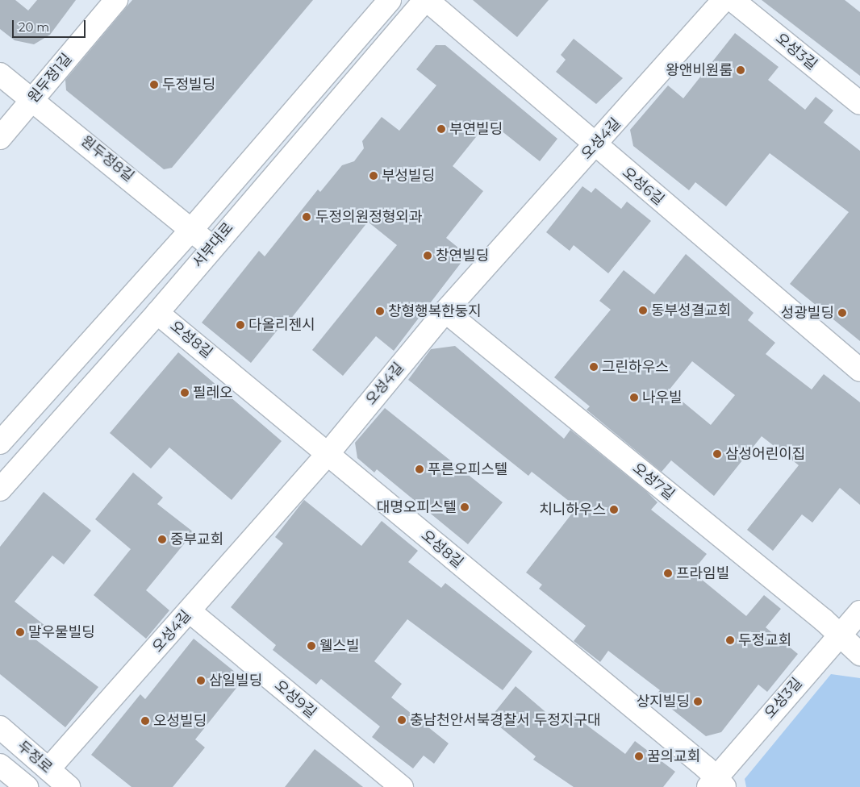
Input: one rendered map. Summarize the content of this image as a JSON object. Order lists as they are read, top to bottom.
{
  "streets": {
    "street": [
      "오성3길",
      "원두정1길",
      "오성4길",
      "원두정8길",
      "오성6길",
      "서부대로",
      "오성8길",
      "오성7길",
      "오성9길",
      "두정로"
    ]
  },
  "crossings": [
    ["오성3길", "오성8길"],
    ["오성3길", "오성7길"],
    ["원두정1길", "원두정8길"],
    ["오성4길", "오성6길"],
    ["오성4길", "오성8길"],
    ["오성4길", "오성7길"],
    ["오성4길", "오성9길"],
    ["오성4길", "두정로"],
    ["원두정8길", "서부대로"],
    ["오성6길", "서부대로"],
    ["서부대로", "오성8길"]
  ],
  "places": [
    "왕앤비원룸",
    "두정빌딩",
    "부연빌딩",
    "부성빌딩",
    "두정의원정형외과",
    "창연빌딩",
    "동부성결교회",
    "창형행복한둥지",
    "성광빌딩",
    "다올리젠시",
    "그린하우스",
    "필레오",
    "나우빌",
    "삼성어린이집",
    "푸른오피스텔",
    "대명오피스텔",
    "치니하우스",
    "중부교회",
    "프라임빌",
    "말우물빌딩",
    "두정교회",
    "웰스빌",
    "삼일빌딩",
    "상지빌딩",
    "충남천안서북경찰서 두정지구대",
    "오성빌딩",
    "꿈의교회"
  ],
  "scale_bar": "20 m"
}
